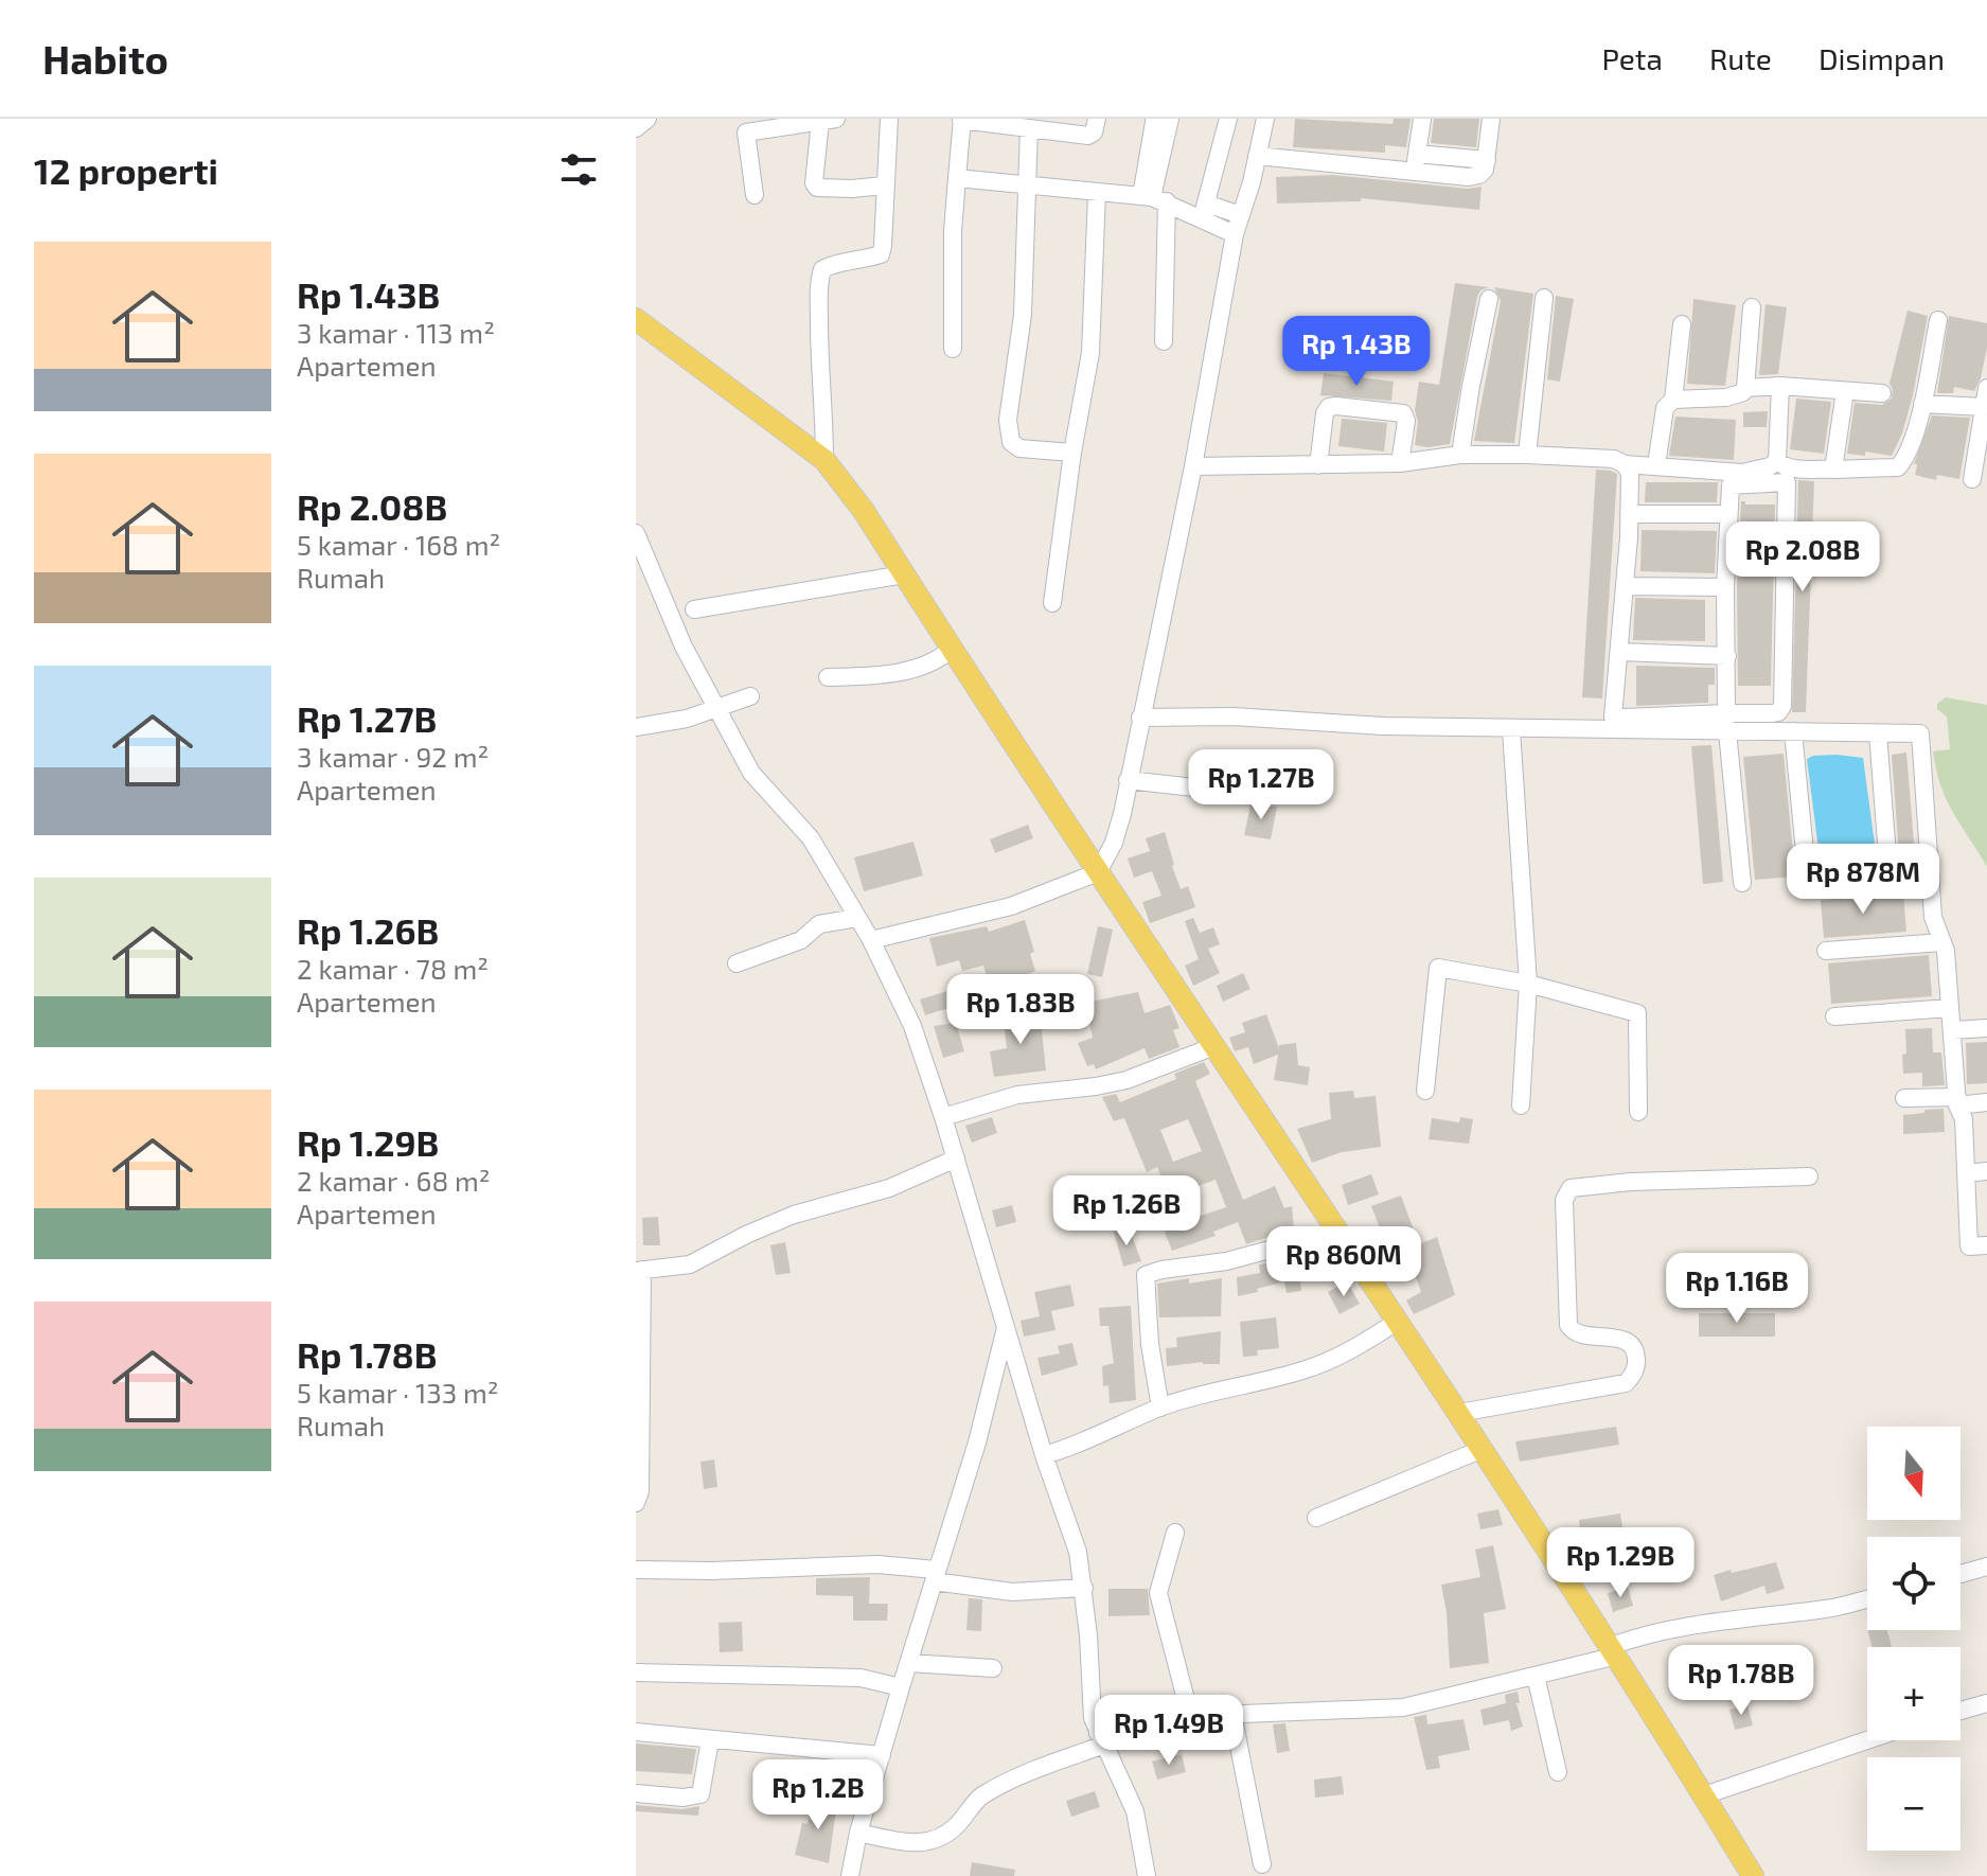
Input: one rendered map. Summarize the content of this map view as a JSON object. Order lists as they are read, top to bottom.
{
  "north": "bottom",
  "page": {
    "header": "Habito",
    "nav": ["Peta", "Rute", "Disimpan"],
    "heading": "12 properti",
    "list": [
      {
        "name": "Rp 1.43B",
        "note": "3 kamar · 113 m² · Apartemen"
      },
      {
        "name": "Rp 2.08B",
        "note": "5 kamar · 168 m² · Rumah"
      },
      {
        "name": "Rp 1.27B",
        "note": "3 kamar · 92 m² · Apartemen"
      },
      {
        "name": "Rp 1.26B",
        "note": "2 kamar · 78 m² · Apartemen"
      },
      {
        "name": "Rp 1.29B",
        "note": "2 kamar · 68 m² · Apartemen"
      },
      {
        "name": "Rp 1.78B",
        "note": "5 kamar · 133 m² · Rumah"
      }
    ],
    "price": [
      "Rp 1.43B",
      "Rp 2.08B",
      "Rp 1.27B",
      "Rp 878M",
      "Rp 1.83B",
      "Rp 1.26B",
      "Rp 860M",
      "Rp 1.16B",
      "Rp 1.29B",
      "Rp 1.78B",
      "Rp 1.49B",
      "Rp 1.2B"
    ],
    "map_buttons": ["+", "−"]
  }
}
